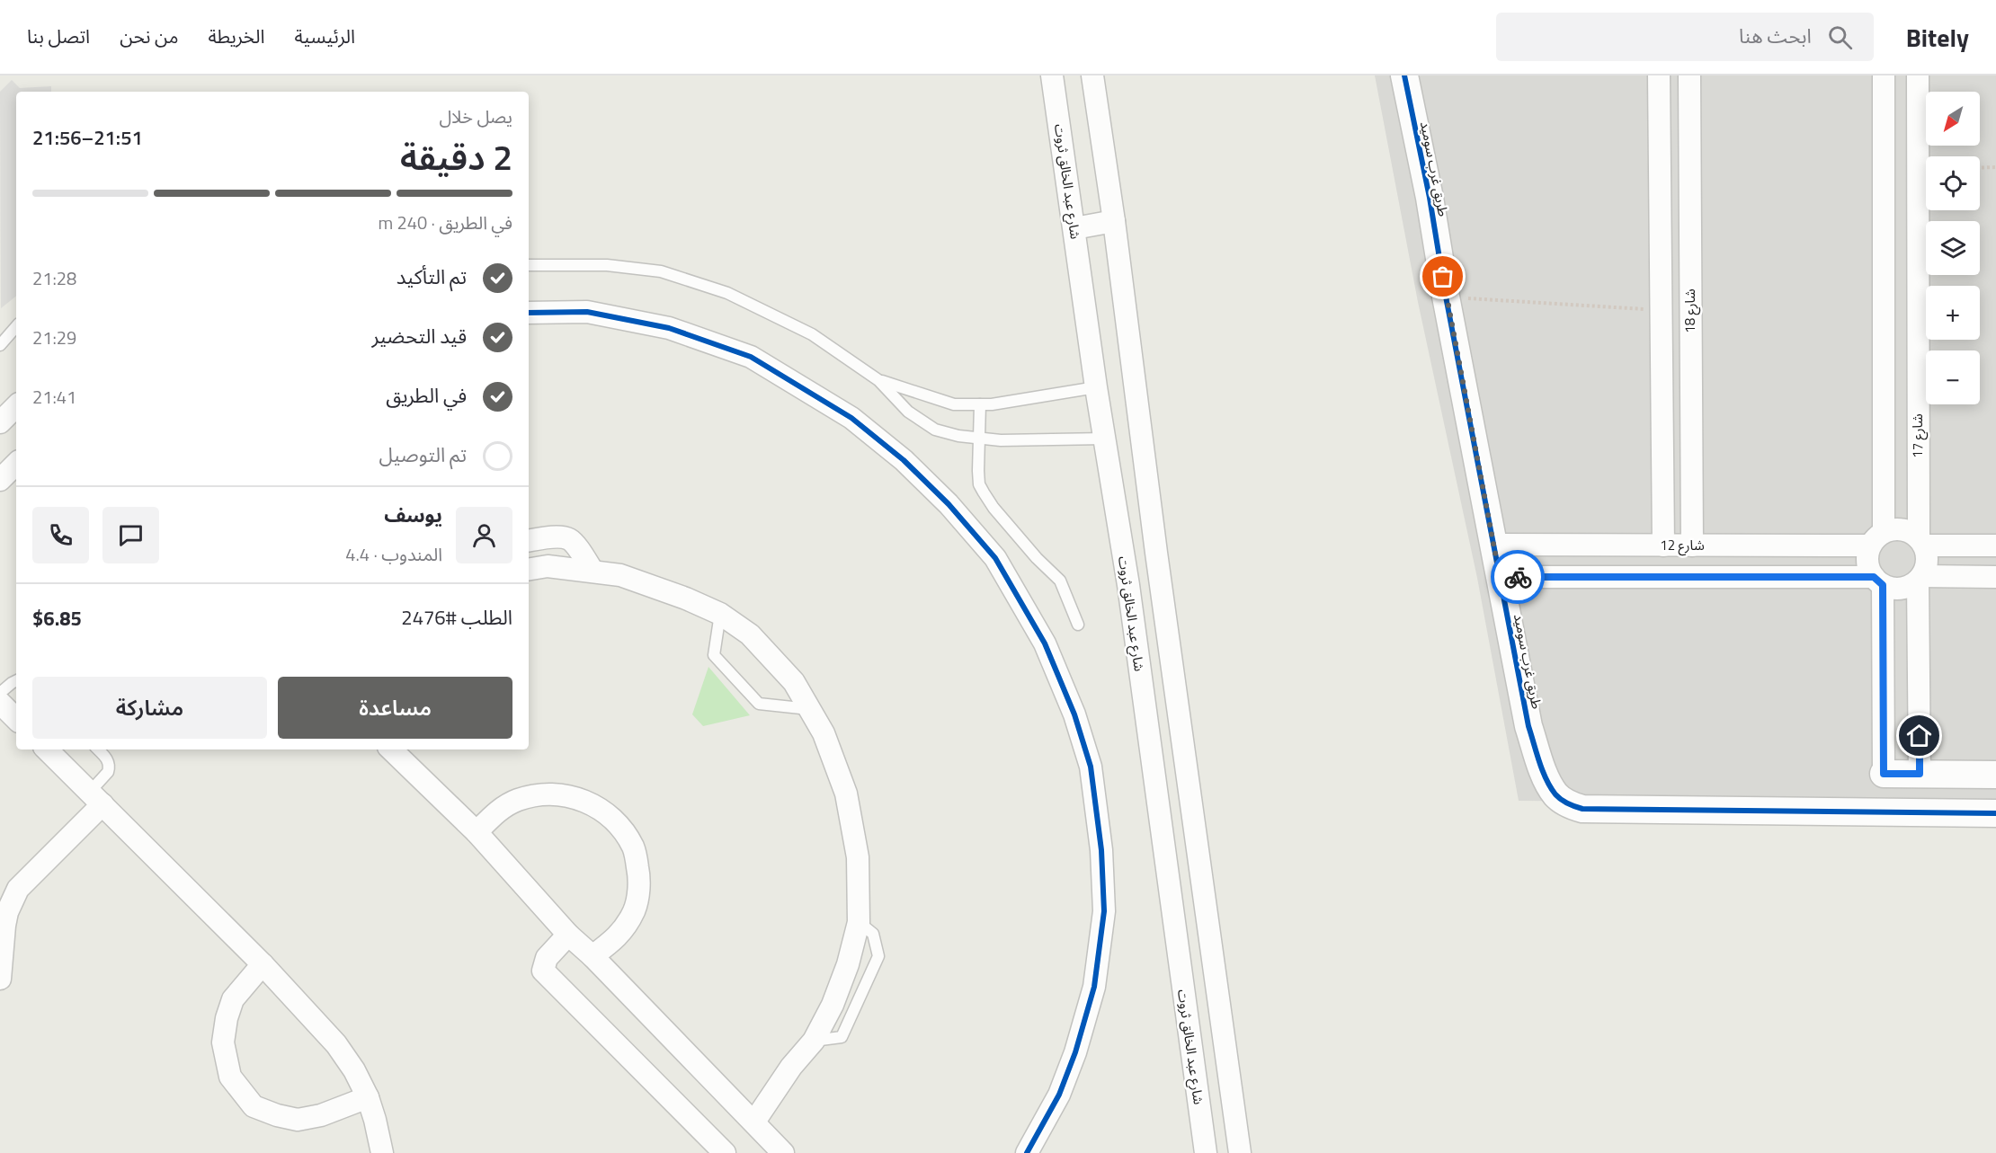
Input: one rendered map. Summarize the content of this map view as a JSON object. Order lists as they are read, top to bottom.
{
  "streets": {
    "street": [
      "طريق غرب سوميد",
      "شارع عبد الخالق ثروت",
      "شارع 18",
      "شارع 17",
      "شارع 12"
    ]
  },
  "crossings": [
    ["طريق غرب سوميد", "شارع 12"],
    ["شارع 18", "شارع 12"],
    ["شارع 17", "شارع 12"]
  ],
  "north": "bottom left",
  "page": {
    "header": "Bitely",
    "search": "ابحث هنا",
    "nav": [
      "الرئيسية",
      "الخريطة",
      "من نحن",
      "اتصل بنا"
    ],
    "map_buttons": ["+", "−"],
    "heading": ["2 دقيقة", "يصل خلال", "21:51–21:56"],
    "panel": [
      "يوسف",
      "المندوب · 4.4",
      "الطلب #2476",
      "$6.85"
    ],
    "bar": "في الطريق · 240 m",
    "list": [
      ["تم التأكيد", "21:28"],
      ["قيد التحضير", "21:29"],
      ["في الطريق", "21:41"],
      "تم التوصيل"
    ],
    "buttons": ["مساعدة", "مشاركة"]
  }
}
